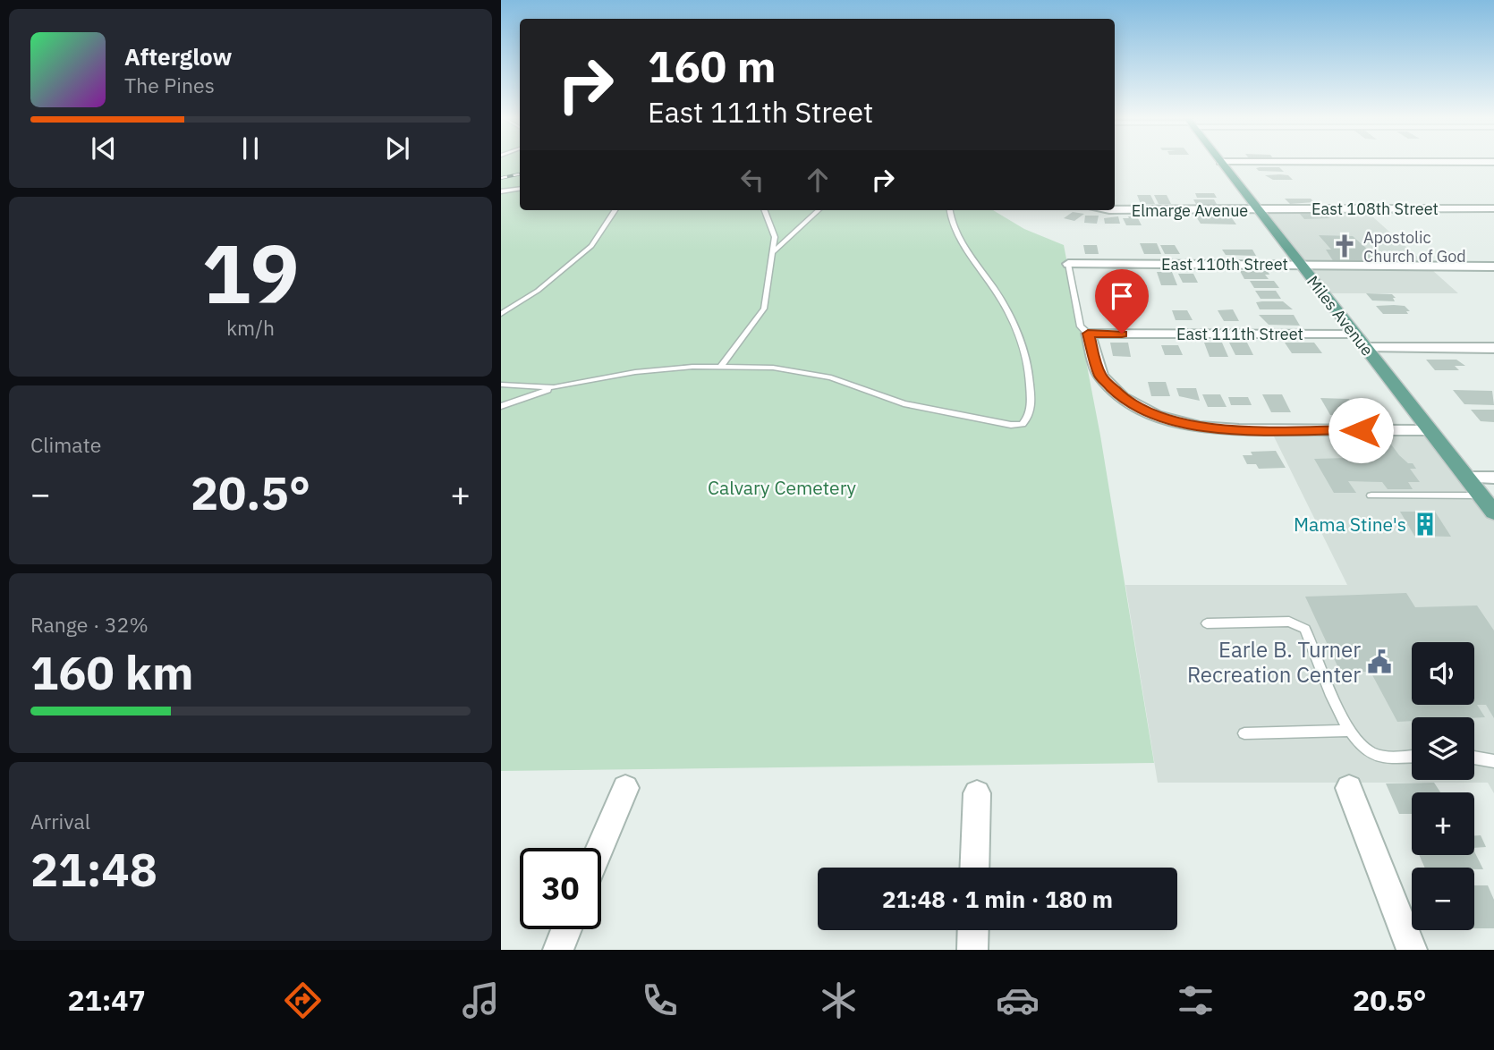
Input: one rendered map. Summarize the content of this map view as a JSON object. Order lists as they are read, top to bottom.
{
  "streets": {
    "main road": ["Miles Avenue"],
    "street": [
      "East 108th Street",
      "Elmarge Avenue",
      "East 110th Street",
      "East 111th Street"
    ]
  },
  "crossings": [
    ["East 108th Street", "Elmarge Avenue"],
    ["East 108th Street", "Miles Avenue"],
    ["Elmarge Avenue", "Miles Avenue"],
    ["East 110th Street", "Miles Avenue"],
    ["Miles Avenue", "East 111th Street"]
  ],
  "parks": ["Calvary Cemetery"],
  "places": {
    "church": ["Apostolic Church of God"],
    "building": ["Mama Stine's"],
    "public building": ["Earle B. Turner Recreation Center"]
  },
  "page": {
    "turn": ["160 m", "East 111th Street"],
    "song": ["Afterglow", "The Pines"],
    "tile": [
      ["19", "km/h"],
      "Climate",
      ["Range · 32%", "160 km"],
      ["Arrival", "21:48"]
    ],
    "heat": ["−", "20.5°", "+"],
    "map_buttons": ["+", "−"],
    "limit": "30",
    "trip": "21:48 · 1 min · 180 m",
    "tabs": ["21:47", "20.5°"]
  }
}
